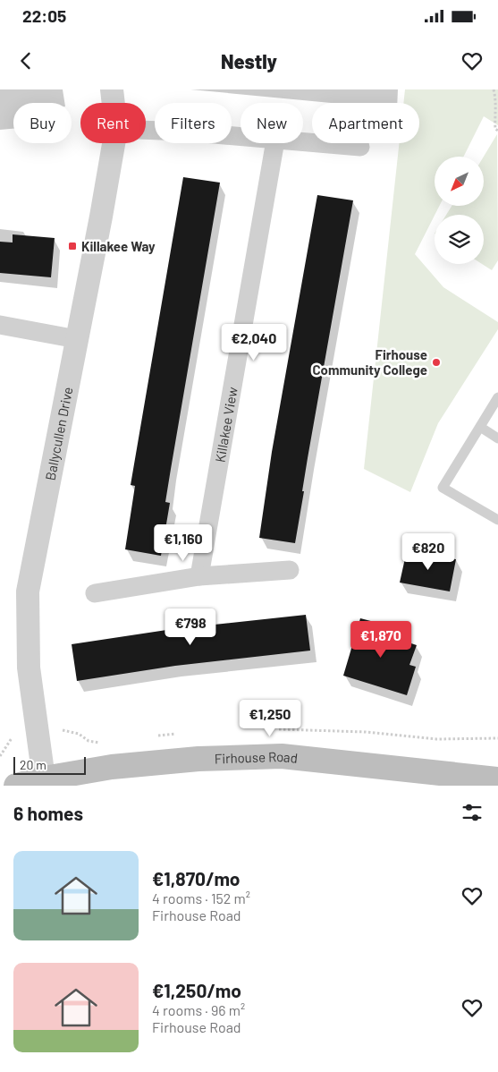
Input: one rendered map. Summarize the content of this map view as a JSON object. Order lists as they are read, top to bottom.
{
  "streets": {
    "main road": ["Firhouse Road"],
    "street": ["Killakee View", "Ballycullen Drive"]
  },
  "crossings": [
    ["Ballycullen Drive", "Firhouse Road"]
  ],
  "places": {
    "transit": ["Killakee Way"],
    "other": ["Firhouse Community College"]
  },
  "scale_bar": "20 m",
  "north": "bottom left",
  "page": {
    "status": "22:05",
    "header": "Nestly",
    "chip": [
      "Buy",
      "Rent",
      "Filters",
      "New",
      "Apartment"
    ],
    "price": [
      "€2,040",
      "€1,160",
      "€820",
      "€798",
      "€1,870",
      "€1,250"
    ],
    "scale": "20 m",
    "heading": "6 homes",
    "list": [
      {
        "name": "€1,870/mo",
        "note": "4 rooms · 152 m² · Firhouse Road"
      },
      {
        "name": "€1,250/mo",
        "note": "4 rooms · 96 m² · Firhouse Road"
      }
    ]
  }
}
